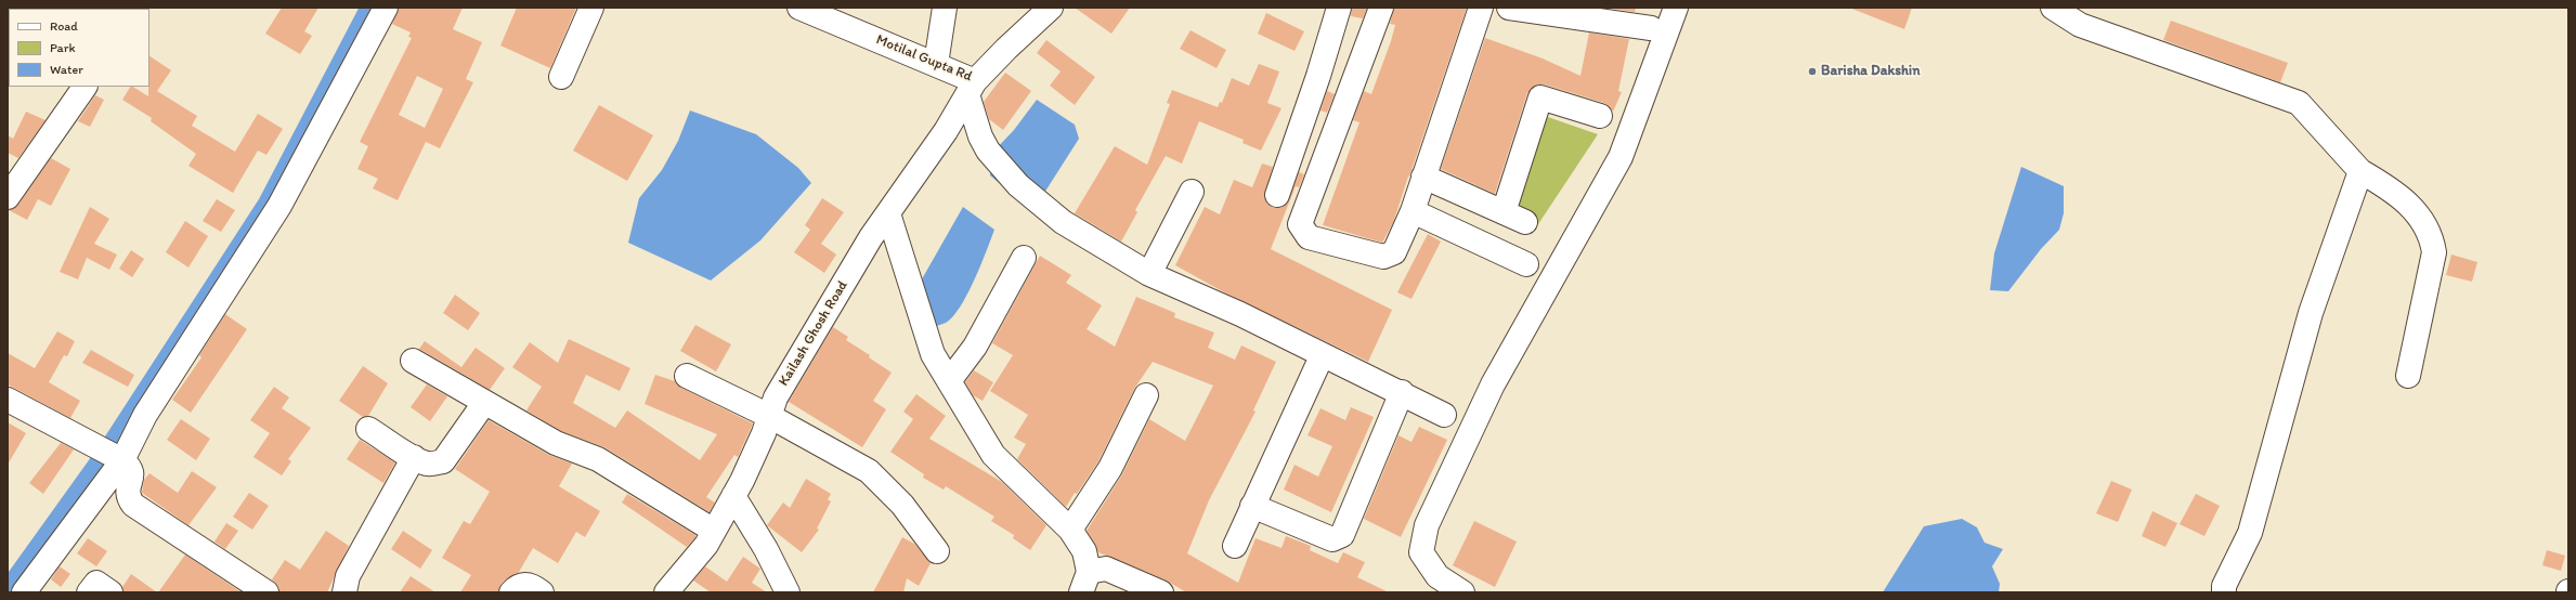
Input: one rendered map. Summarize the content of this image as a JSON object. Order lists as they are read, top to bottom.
{
  "streets": {
    "street": ["Motilal Gupta Rd", "Kailash Ghosh Road"]
  },
  "crossings": [
    ["Motilal Gupta Rd", "Kailash Ghosh Road"]
  ],
  "places": ["Barisha Dakshin"],
  "legend": ["Road", "Park", "Water"]
}
